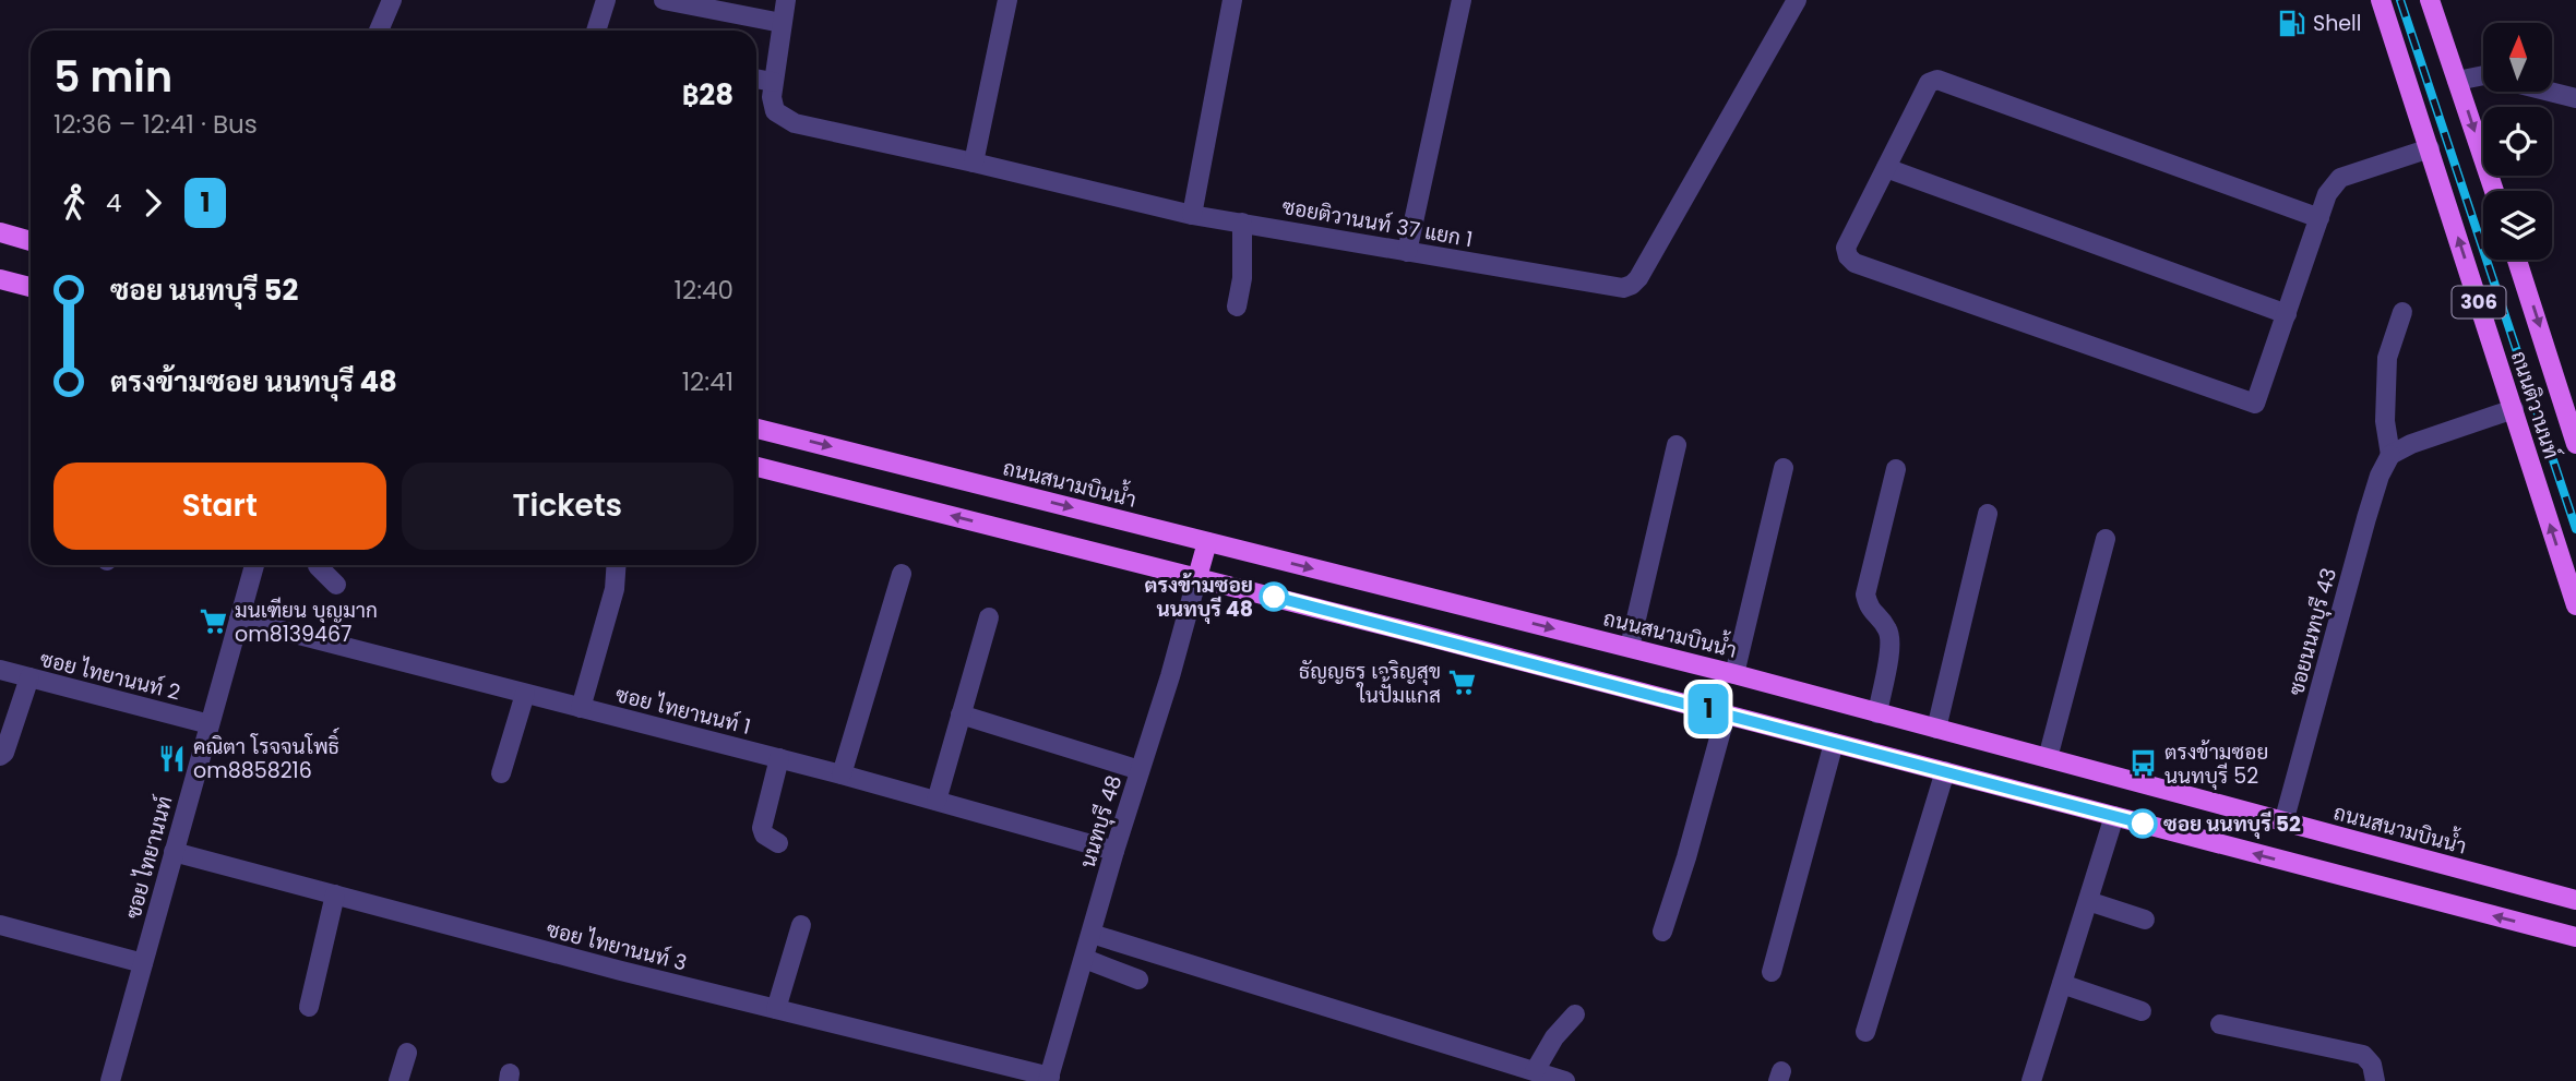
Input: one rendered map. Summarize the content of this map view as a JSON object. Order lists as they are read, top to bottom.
{
  "streets": {
    "main road": ["306", "ถนนติวานนท์", "ถนนสนามบินน้ำ"],
    "street": [
      "ซอยติวานนท์ 37 แยก 1",
      "ซอยนนทบุรี 43",
      "ซอย ไทยานนท์ 2",
      "ซอย ไทยานนท์ 1",
      "นนทบุรี 48",
      "ซอย ไทยานนท์",
      "ซอย ไทยานนท์ 3"
    ]
  },
  "crossings": [
    ["ถนนสนามบินน้ำ", "ซอยนนทบุรี 43"],
    ["ซอย ไทยานนท์ 2", "ซอย ไทยานนท์"],
    ["ซอย ไทยานนท์ 1", "นนทบุรี 48"],
    ["ซอย ไทยานนท์ 1", "ซอย ไทยานนท์"],
    ["นนทบุรี 48", "ซอย ไทยานนท์ 3"],
    ["ซอย ไทยานนท์", "ซอย ไทยานนท์ 3"]
  ],
  "places": {
    "fuel station": ["Shell"],
    "other": ["ตรงข้ามซอย นนทบุรี 48", "ซอย นนทบุรี 52"],
    "supermarket": ["มนเฑียน บุญมาก om8139467", "ธัญญธร เจริญสุข ในปั้มแกส"],
    "restaurant": ["คณิตา โรจจนโพธิ์ om8858216"],
    "bus stop": ["ตรงข้ามซอย นนทบุรี 52"]
  },
  "lines": ["bus line 1"],
  "north": "top",
  "page": {
    "on_map": "1",
    "heading": ["5 min", "12:36 – 12:41 · Bus", "฿28"],
    "legs": ["4", "1"],
    "list": [
      {
        "name": "ซอย นนทบุรี 52",
        "value": "12:40"
      },
      {
        "name": "ตรงข้ามซอย นนทบุรี 48",
        "value": "12:41"
      }
    ],
    "buttons": ["Start", "Tickets"]
  }
}
